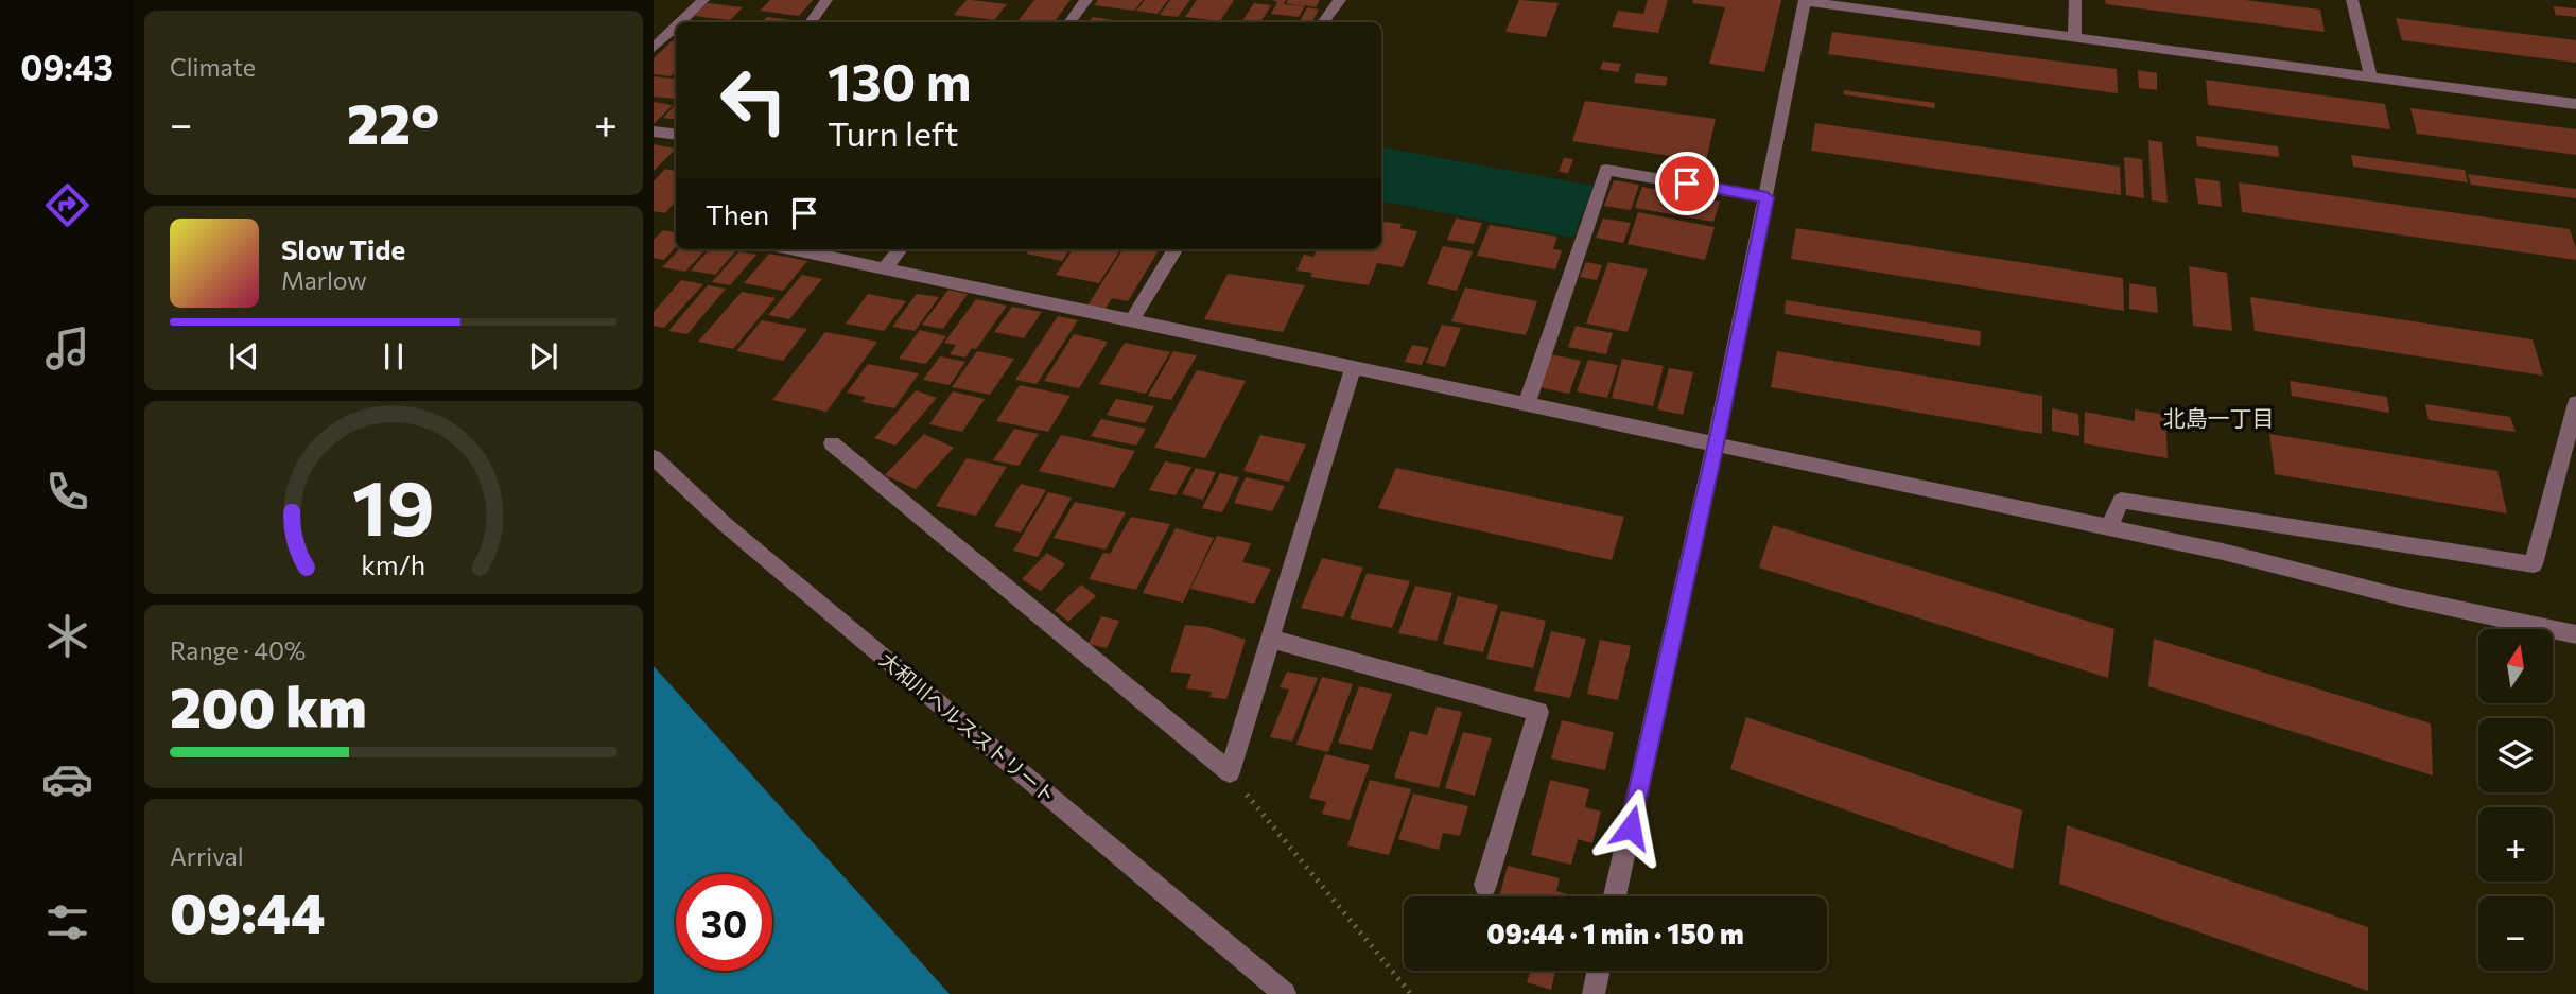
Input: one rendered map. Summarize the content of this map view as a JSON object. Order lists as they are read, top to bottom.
{
  "streets": {
    "street": ["大和川ヘルスストリート"]
  },
  "districts": ["北島一丁目"],
  "north": "top",
  "page": {
    "tabs": "09:43",
    "tile": [
      "Climate",
      ["Range · 40%", "200 km"],
      ["Arrival", "09:44"]
    ],
    "turn": ["130 m", "Turn left"],
    "heat": ["−", "22°", "+"],
    "then": "Then",
    "song": ["Slow Tide", "Marlow"],
    "map_buttons": ["+", "−"],
    "limit": "30",
    "trip": "09:44 · 1 min · 150 m",
    "gauge": ["19", "km/h"]
  }
}
